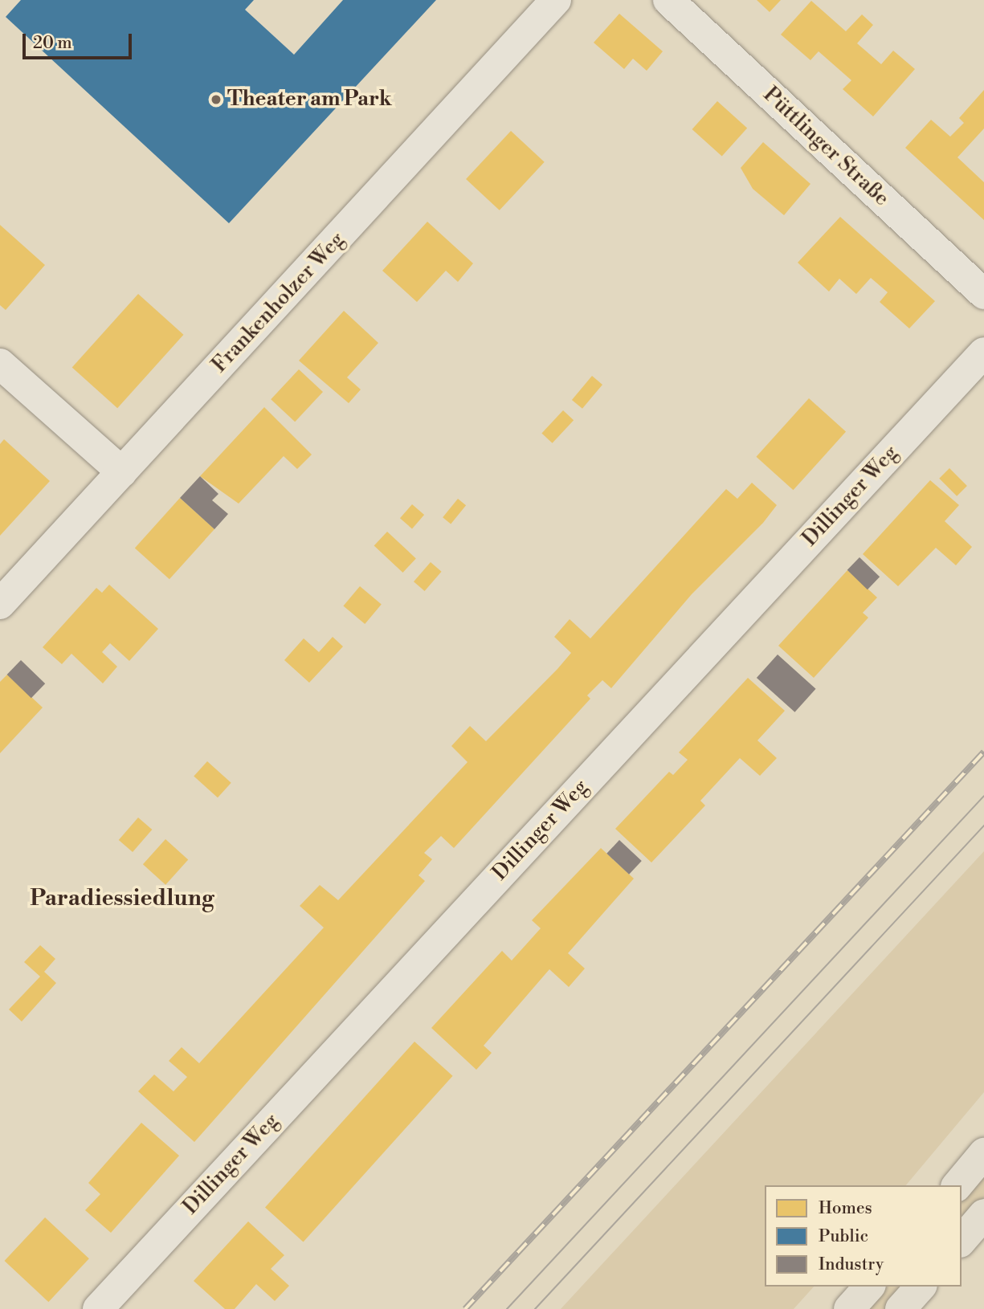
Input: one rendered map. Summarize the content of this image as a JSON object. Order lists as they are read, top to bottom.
{
  "streets": {
    "street": ["Püttlinger Straße", "Frankenholzer Weg", "Dillinger Weg"]
  },
  "districts": ["Paradiessiedlung"],
  "places": ["Theater am Park"],
  "legend": ["Homes", "Public", "Industry"],
  "scale_bar": "20 m"
}
